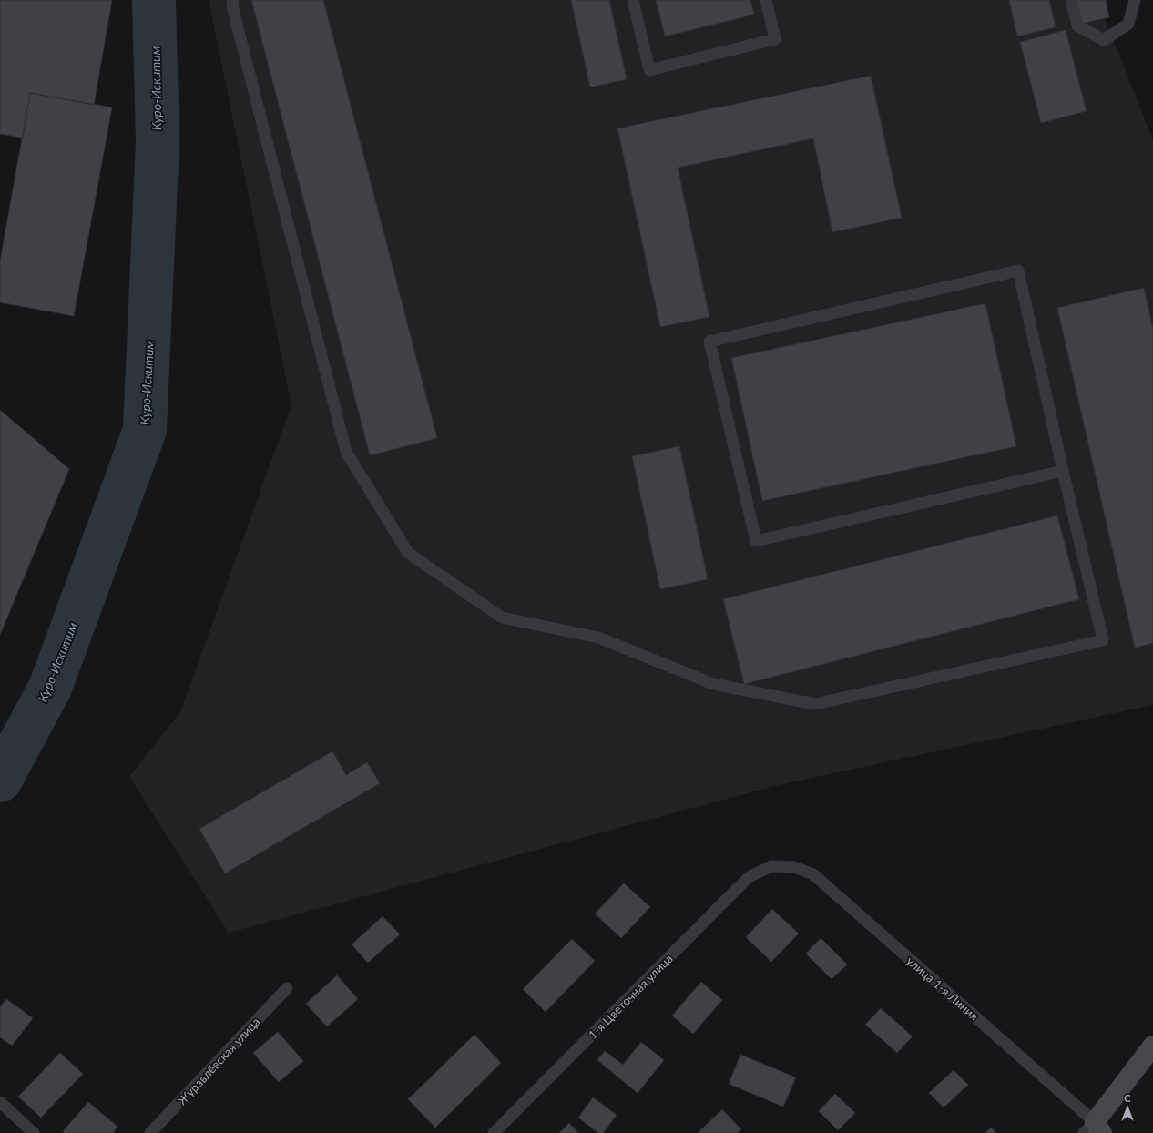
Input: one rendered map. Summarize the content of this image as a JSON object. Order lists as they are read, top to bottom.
{
  "streets": {
    "lane": ["улица 1-я Линия", "1-я Цветочная улица", "Журавлёвская улица"]
  },
  "crossings": [
    ["улица 1-я Линия", "1-я Цветочная улица"]
  ],
  "water": ["Куро-Искитим"],
  "north": "top"
}
